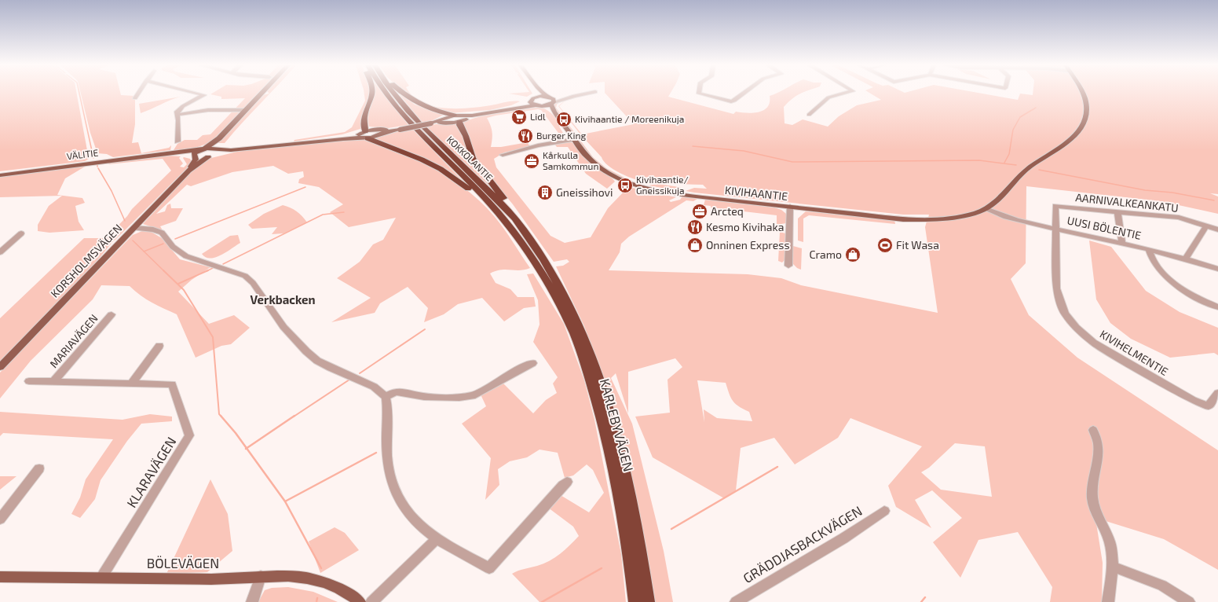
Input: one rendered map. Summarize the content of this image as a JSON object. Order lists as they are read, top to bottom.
{
  "streets": {
    "highway": ["KOKKOLANTIE", "KARLEBYVÄGEN"],
    "main road": [
      "VÄLITIE",
      "KIVIHAANTIE",
      "KORSHOLMSVÄGEN",
      "BÖLEVÄGEN"
    ],
    "street": [
      "AARNIVALKEANKATU",
      "UUSI BÖLENTIE",
      "MARIAVÄGEN",
      "KIVIHELMENTIE",
      "KLARAVÄGEN",
      "GRÄDDJASBACKVÄGEN"
    ]
  },
  "crossings": [
    ["VÄLITIE", "KORSHOLMSVÄGEN"],
    ["KOKKOLANTIE", "KARLEBYVÄGEN"],
    ["KIVIHAANTIE", "UUSI BÖLENTIE"],
    ["AARNIVALKEANKATU", "UUSI BÖLENTIE"],
    ["AARNIVALKEANKATU", "KIVIHELMENTIE"],
    ["UUSI BÖLENTIE", "KIVIHELMENTIE"],
    ["MARIAVÄGEN", "KLARAVÄGEN"],
    ["KLARAVÄGEN", "BÖLEVÄGEN"]
  ],
  "districts": ["Verkbacken"],
  "places": {
    "supermarket": ["Lidl"],
    "bus stop": ["Kivihaantie / Moreenikuja", "Kivihaantie/ Gneissikuja"],
    "restaurant": ["Burger King", "Kesmo Kivihaka"],
    "office": ["Kårkulla Samkommun", "Arcteq"],
    "building": ["Gneissihovi"],
    "shop": ["Onninen Express", "Cramo"],
    "sports": ["Fit Wasa"]
  }
}
